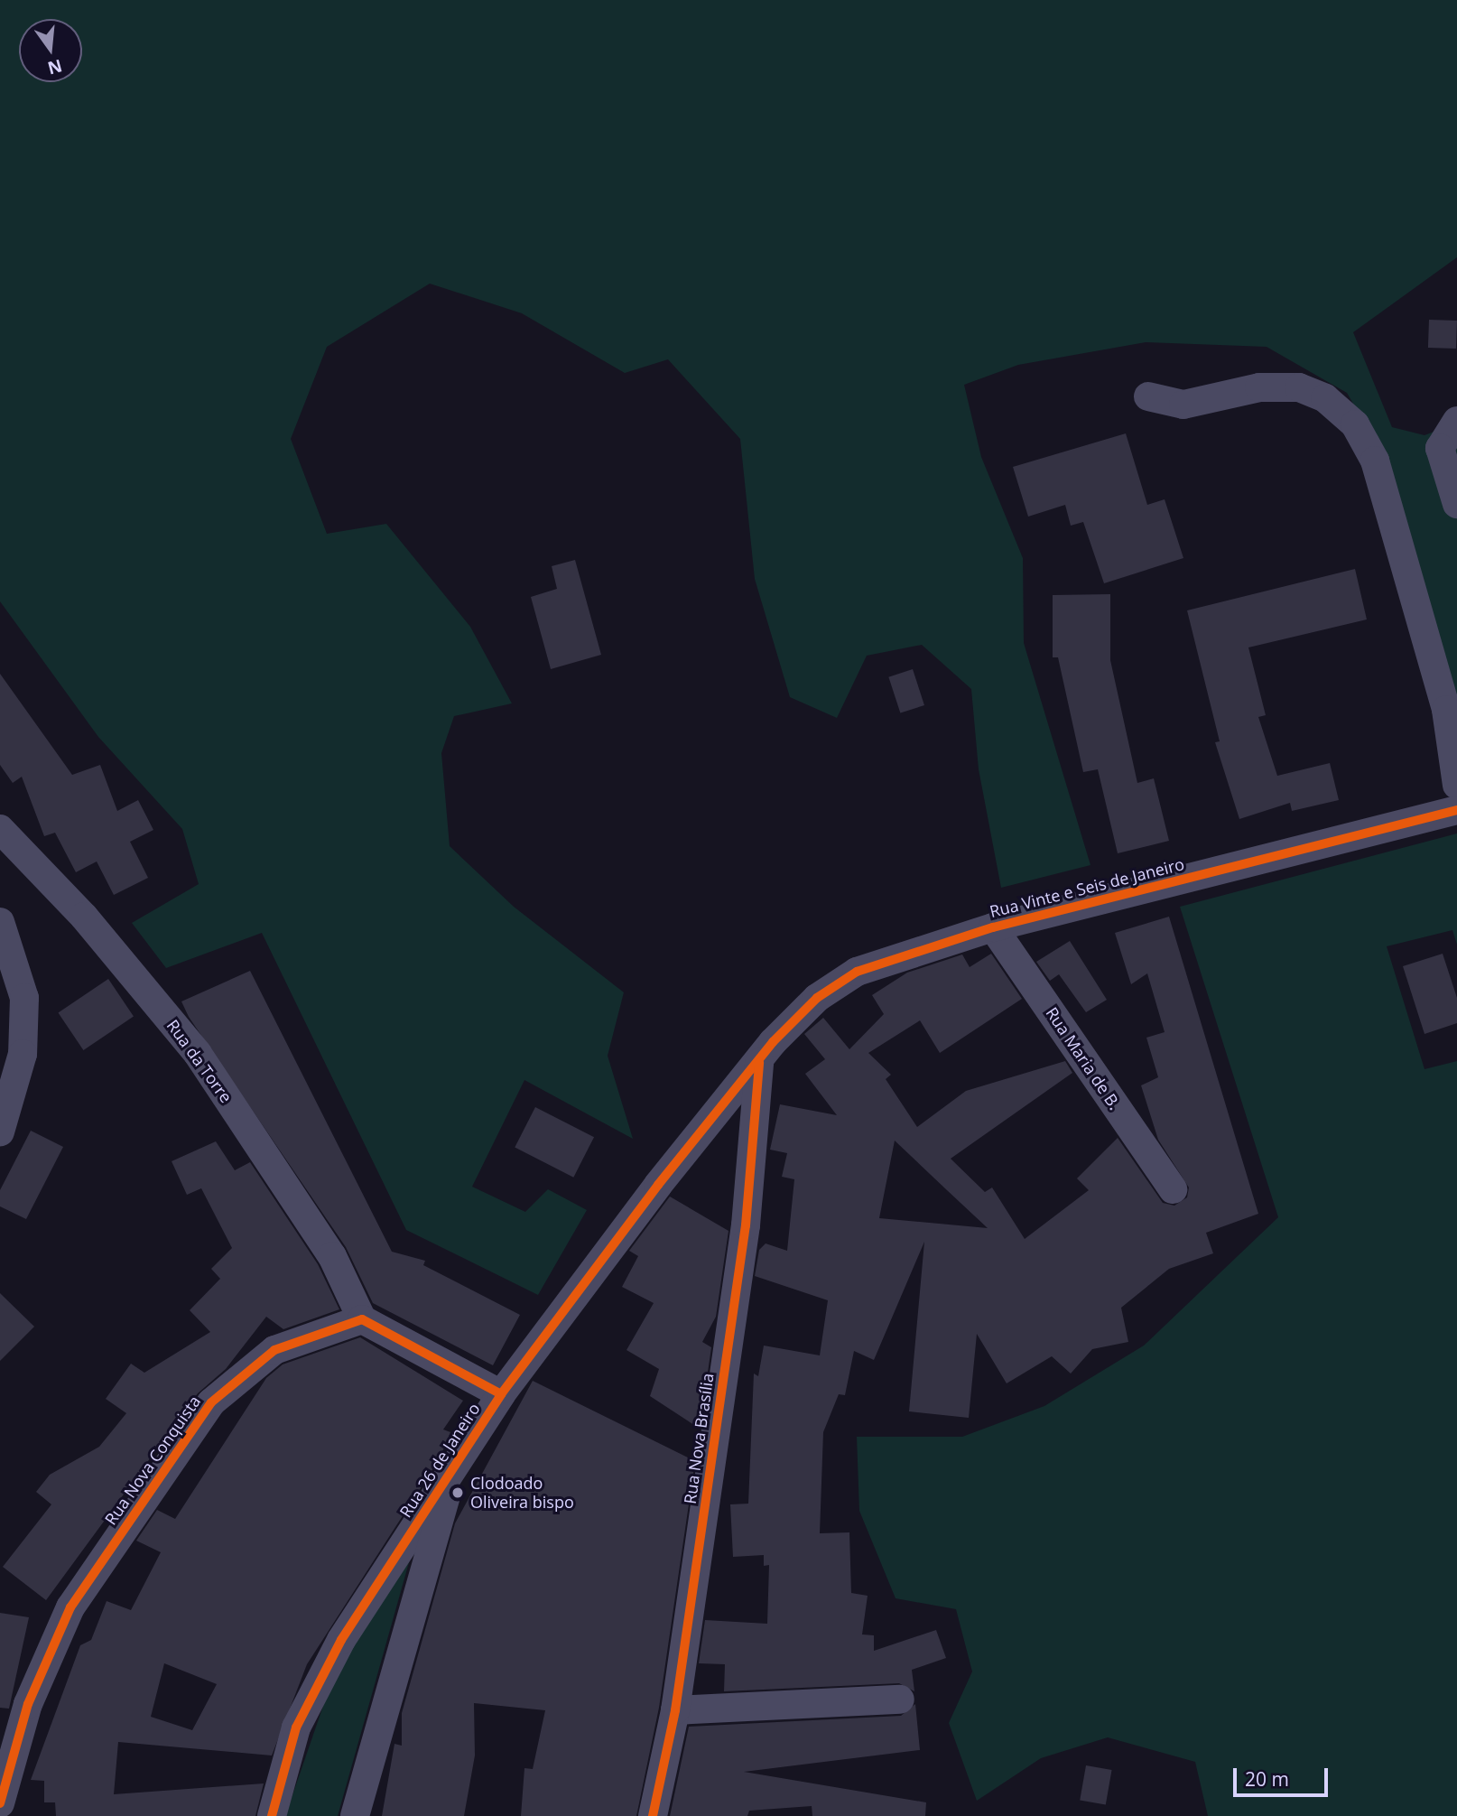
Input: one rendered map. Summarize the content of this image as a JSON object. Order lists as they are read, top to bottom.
{
  "streets": {
    "street": [
      "Rua Vinte e Seis de Janeiro",
      "Rua Maria de B.",
      "Rua da Torre",
      "Rua Nova Brasília",
      "Rua Nova Conquista",
      "Rua 26 de Janeiro"
    ]
  },
  "crossings": [
    ["Rua Vinte e Seis de Janeiro", "Rua Maria de B."],
    ["Rua Vinte e Seis de Janeiro", "Rua Nova Brasília"],
    ["Rua Vinte e Seis de Janeiro", "Rua 26 de Janeiro"],
    ["Rua da Torre", "Rua Nova Conquista"],
    ["Rua Nova Brasília", "Rua 26 de Janeiro"]
  ],
  "places": ["Clodoado Oliveira bispo"],
  "scale_bar": "20 m",
  "north": "bottom"
}
